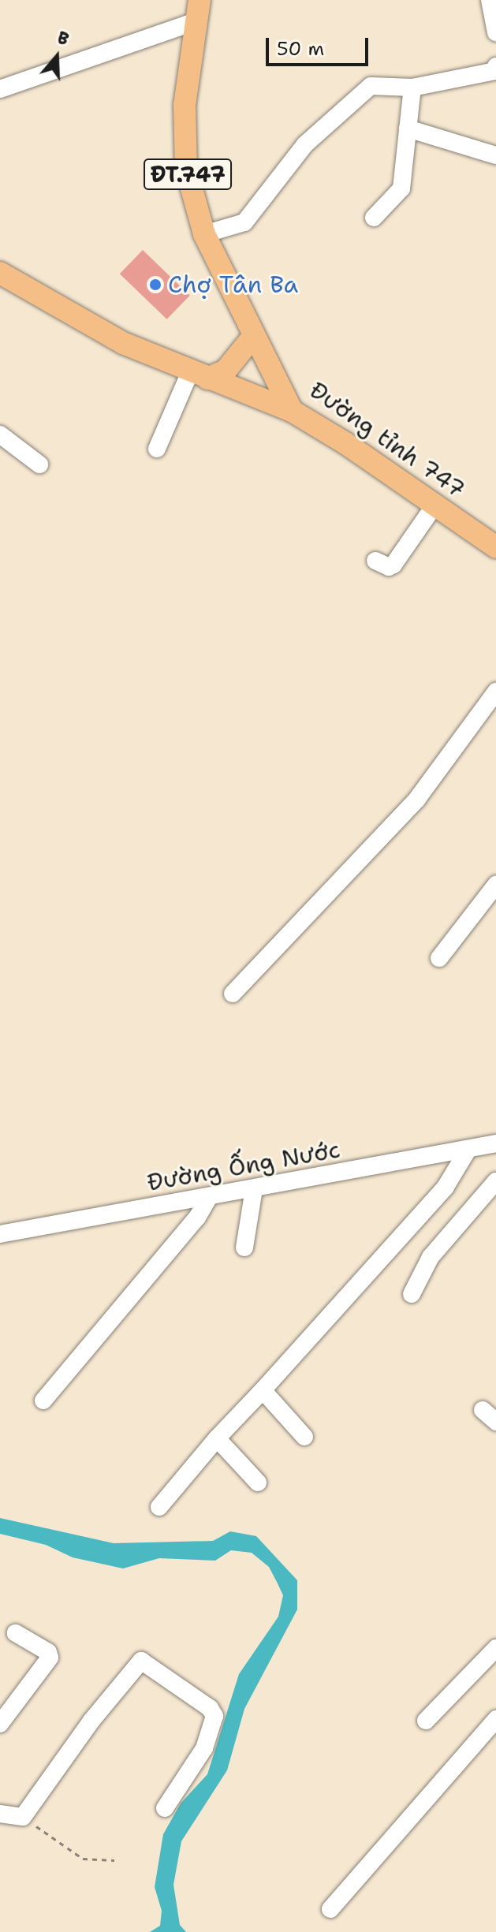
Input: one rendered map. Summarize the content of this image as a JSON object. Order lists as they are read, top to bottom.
{
  "streets": {
    "main road": ["ĐT.747", "Đường tỉnh 747"],
    "street": ["Đường Ống Nước"]
  },
  "places": ["Chợ Tân Ba"],
  "scale_bar": "50 m",
  "north": "top"
}
